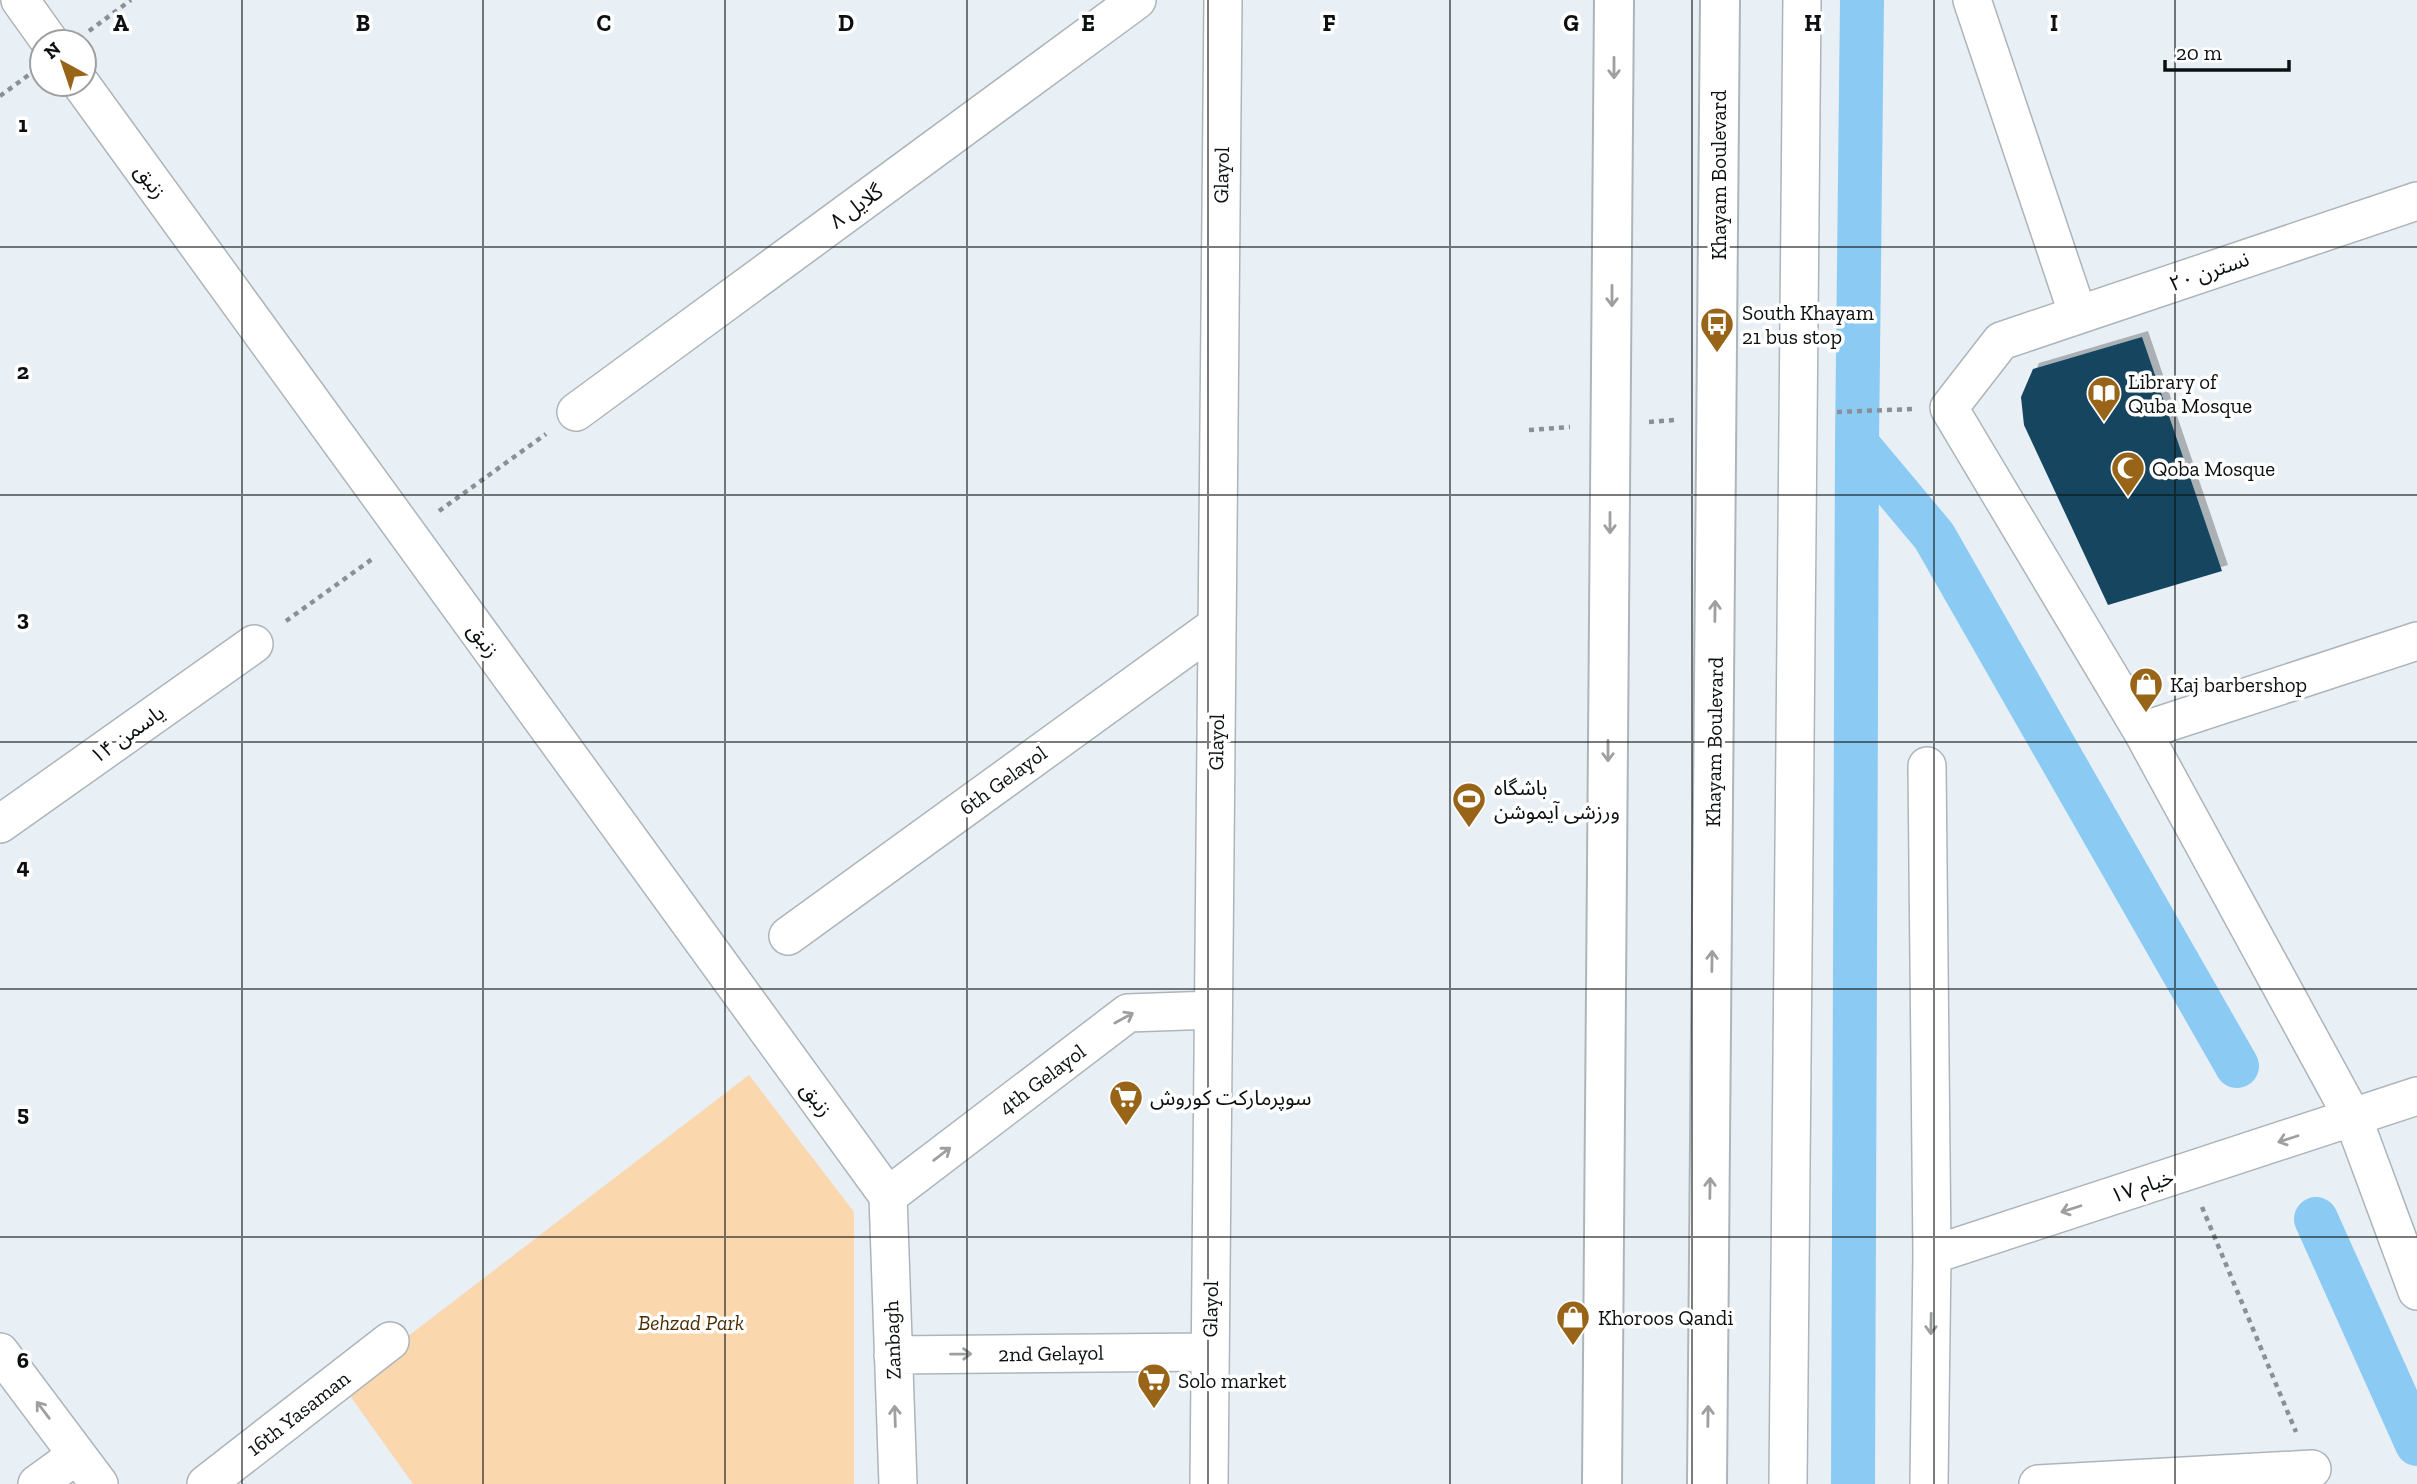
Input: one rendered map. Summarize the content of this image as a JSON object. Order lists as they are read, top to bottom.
{
  "streets": {
    "main road": ["Khayam Boulevard"],
    "street": [
      "Glayol",
      "زنبق",
      "گلایل ۸",
      "نسترن ۲۰",
      "یاسمن ۱۴",
      "6th Gelayol",
      "4th Gelayol",
      "خیام ۱۷",
      "Zanbagh",
      "2nd Gelayol",
      "16th Yasaman"
    ]
  },
  "crossings": [
    ["Glayol", "6th Gelayol"],
    ["Glayol", "4th Gelayol"],
    ["Glayol", "2nd Gelayol"],
    ["زنبق", "4th Gelayol"],
    ["زنبق", "Zanbagh"],
    ["4th Gelayol", "Zanbagh"],
    ["Zanbagh", "2nd Gelayol"]
  ],
  "one_way": ["4th Gelayol", "Zanbagh", "2nd Gelayol"],
  "parks": ["Behzad Park"],
  "places": {
    "bus stop": ["South Khayam 21 bus stop"],
    "library": ["Library of Quba Mosque"],
    "mosque": ["Qoba Mosque"],
    "shop": ["Kaj barbershop", "Khoroos Qandi"],
    "sports": ["باشگاه ورزشی آیموشن"],
    "supermarket": ["سوپرمارکت کوروش", "Solo market"]
  },
  "scale_bar": "20 m",
  "north": "top left",
  "grid": {
    "columns": [
      "A",
      "B",
      "C",
      "D",
      "E",
      "F",
      "G",
      "H",
      "I"
    ],
    "rows": [
      "1",
      "2",
      "3",
      "4",
      "5",
      "6"
    ]
  }
}
